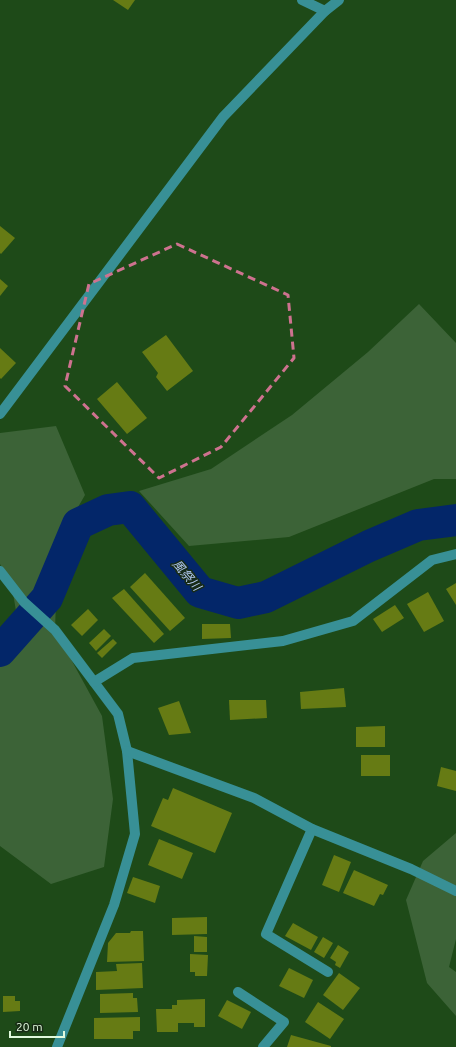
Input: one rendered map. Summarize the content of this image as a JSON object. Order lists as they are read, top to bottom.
{
  "water": ["風祭川"],
  "scale_bar": "20 m"
}
